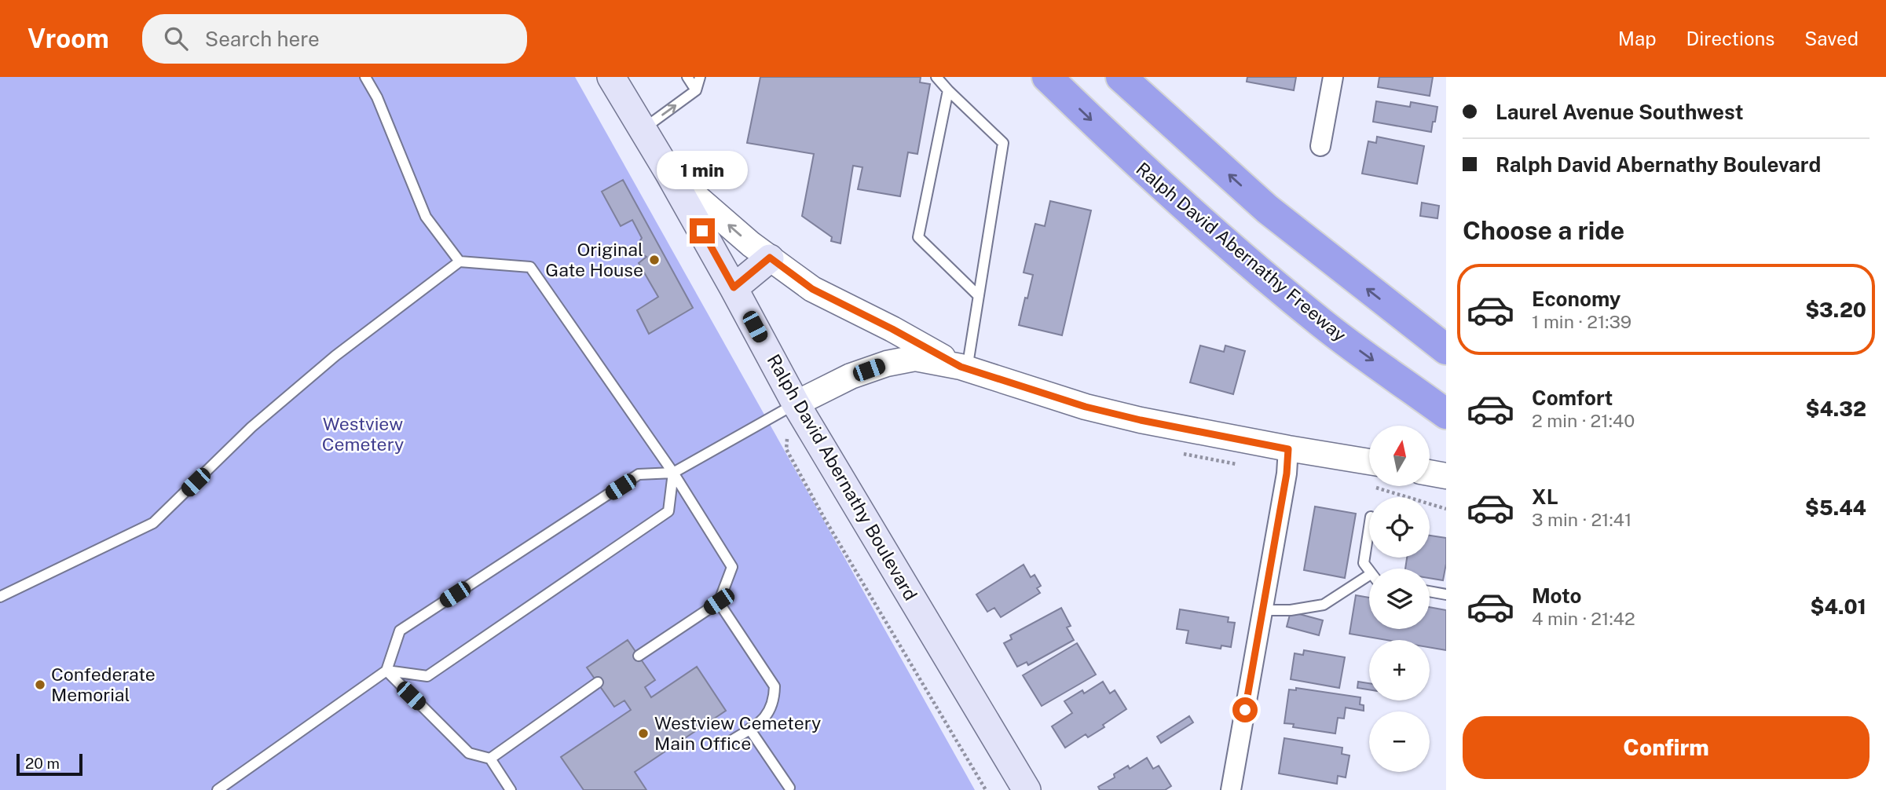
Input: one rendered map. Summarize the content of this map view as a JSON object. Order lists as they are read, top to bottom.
{
  "streets": {
    "highway": ["Ralph David Abernathy Freeway"],
    "main road": ["Ralph David Abernathy Boulevard"]
  },
  "parks": ["Westview Cemetery"],
  "places": ["Original Gate House", "Confederate Memorial", "Westview Cemetery Main Office"],
  "scale_bar": "20 m",
  "north": "top",
  "page": {
    "header": "Vroom",
    "search": "Search here",
    "nav": ["Map", "Directions", "Saved"],
    "banner": ["Laurel Avenue Southwest", "Ralph David Abernathy Boulevard"],
    "bubble": "1 min",
    "heading": "Choose a ride",
    "list": [
      {
        "name": "Economy",
        "note": "1 min · 21:39",
        "value": "$3.20"
      },
      {
        "name": "Comfort",
        "note": "2 min · 21:40",
        "value": "$4.32"
      },
      {
        "name": "XL",
        "note": "3 min · 21:41",
        "value": "$5.44"
      },
      {
        "name": "Moto",
        "note": "4 min · 21:42",
        "value": "$4.01"
      }
    ],
    "map_buttons": ["+", "−"],
    "buttons": "Confirm",
    "scale": "20 m"
  }
}
